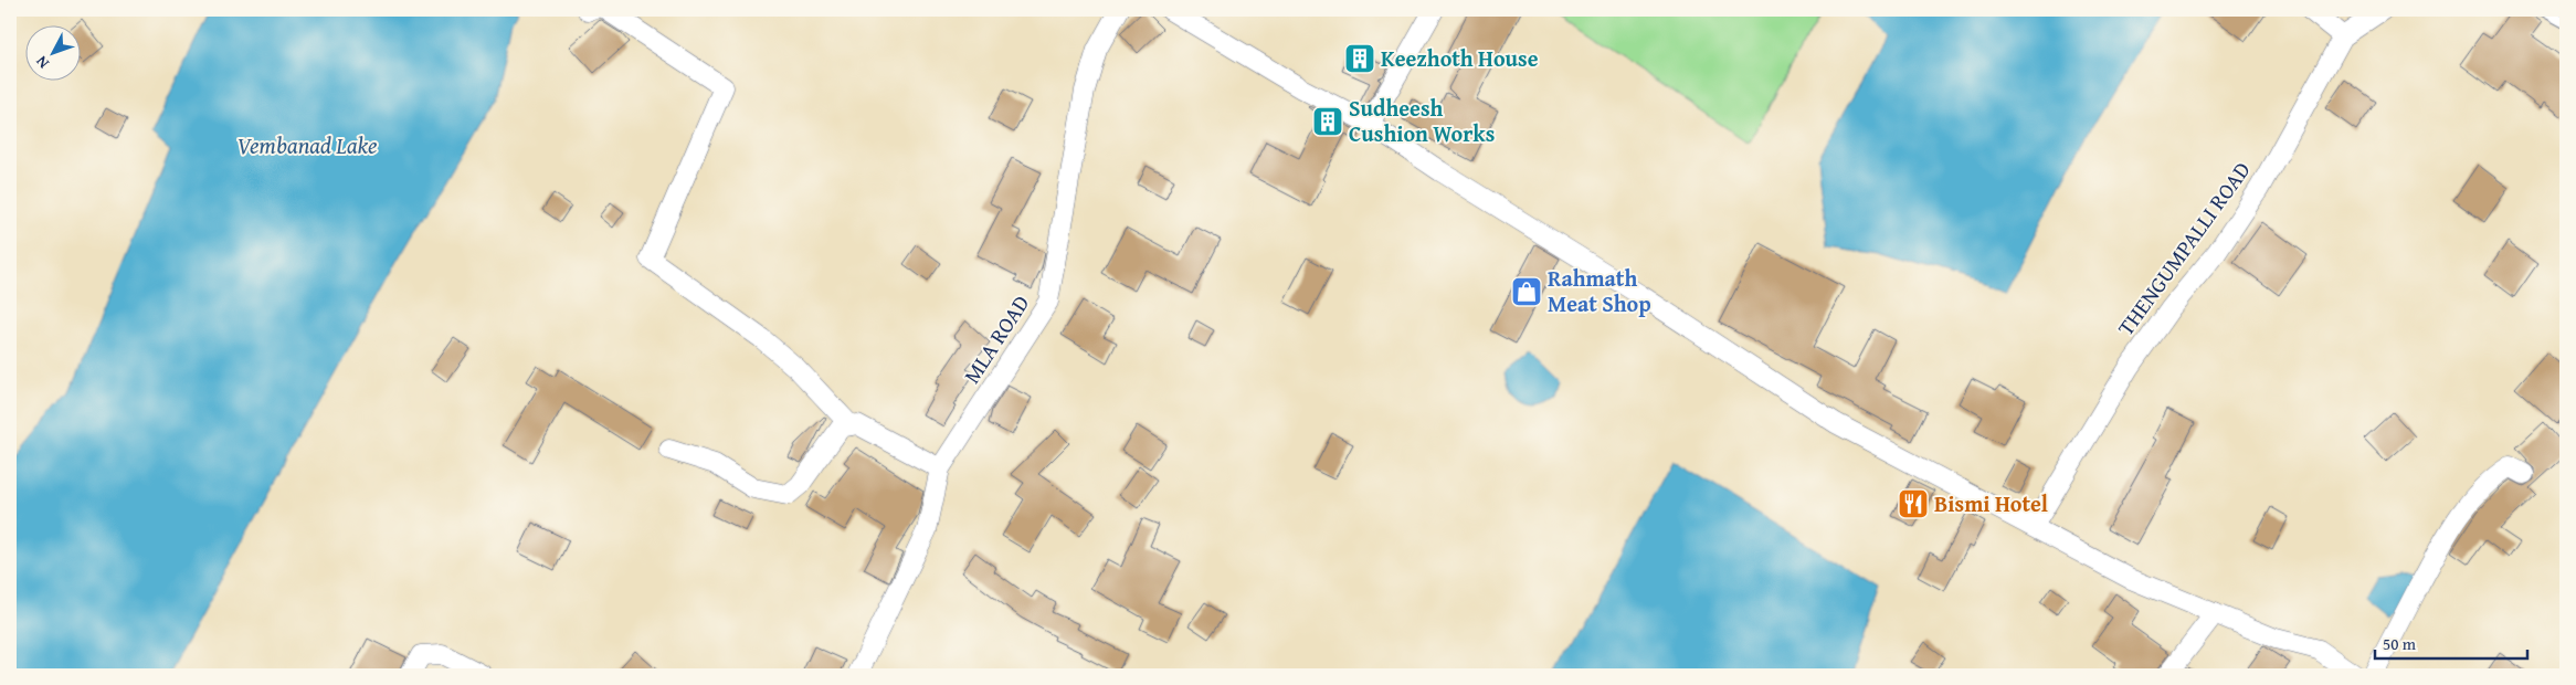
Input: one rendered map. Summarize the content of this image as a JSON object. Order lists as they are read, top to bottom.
{
  "streets": {
    "street": ["THENGUMPALLI ROAD", "MLA ROAD"]
  },
  "water": ["Vembanad Lake"],
  "places": {
    "building": ["Keezhoth House", "Sudheesh Cushion Works"],
    "shop": ["Rahmath Meat Shop"],
    "restaurant": ["Bismi Hotel"]
  },
  "scale_bar": "50 m",
  "north": "bottom left"
}
